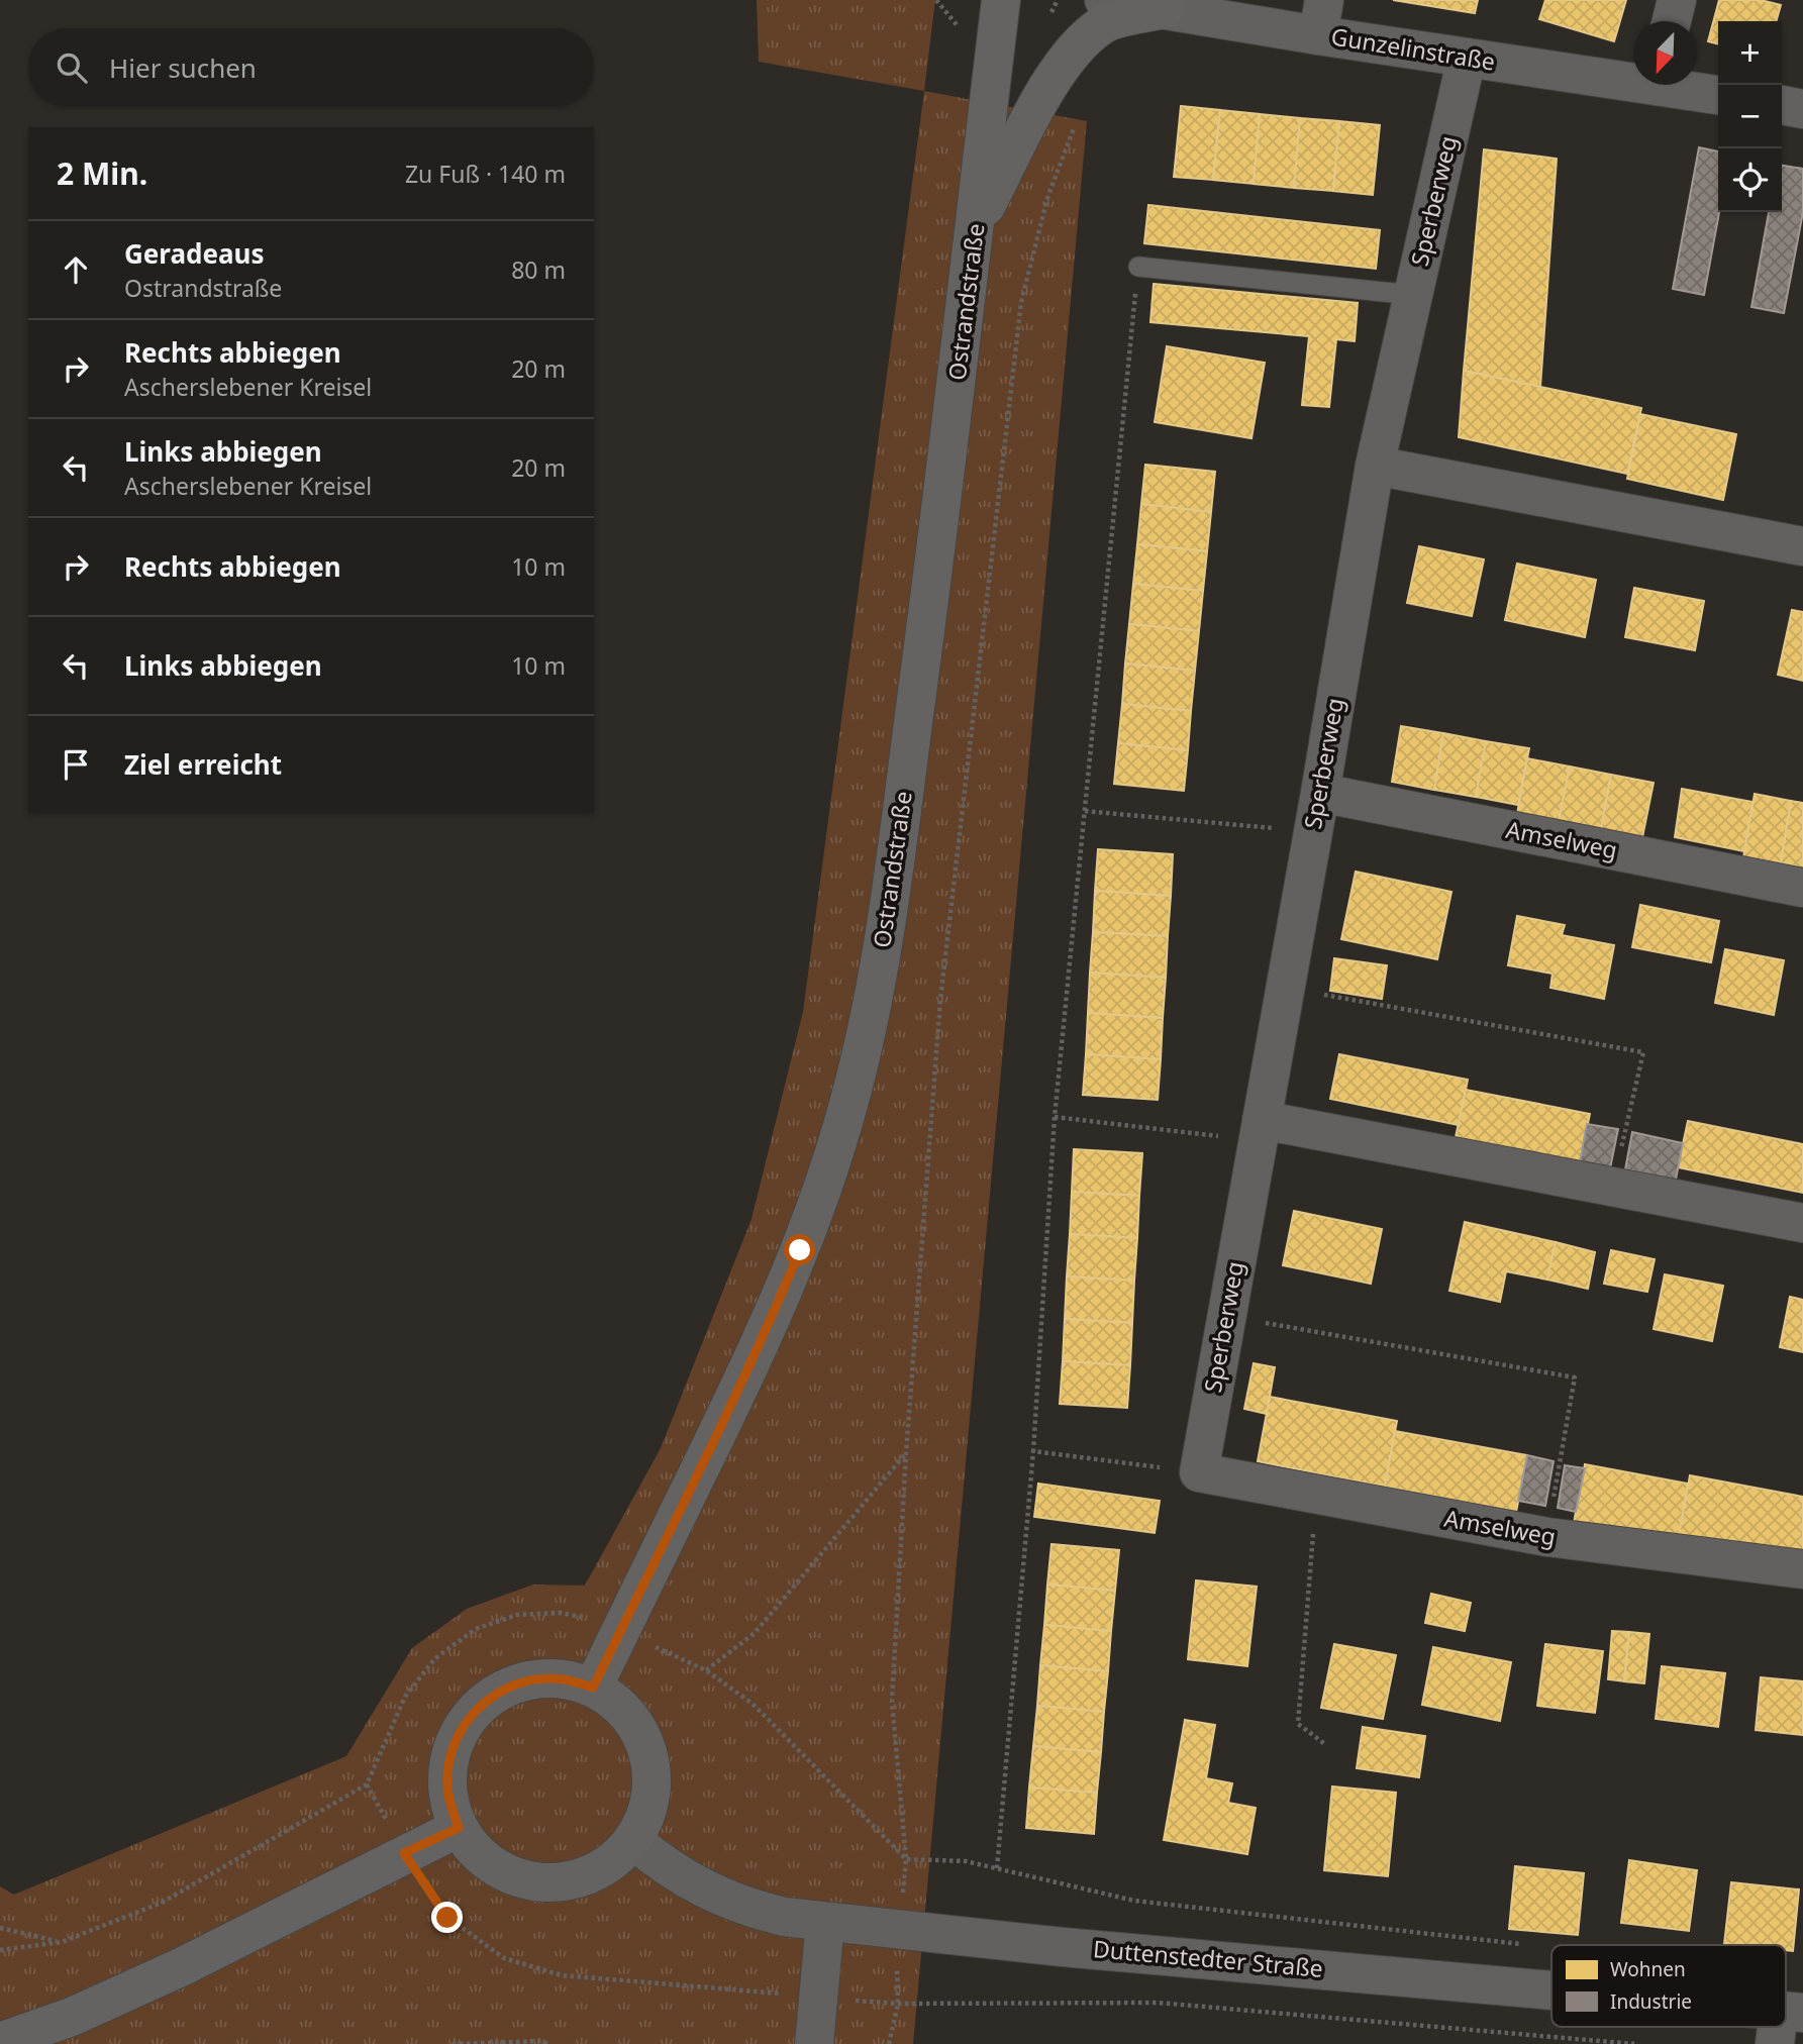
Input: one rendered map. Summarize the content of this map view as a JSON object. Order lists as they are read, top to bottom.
{
  "streets": {
    "main road": ["Ostrandstraße"],
    "street": [
      "Gunzelinstraße",
      "Sperberweg",
      "Amselweg",
      "Duttenstedter Straße"
    ]
  },
  "crossings": [
    ["Gunzelinstraße", "Sperberweg"],
    ["Sperberweg", "Amselweg"],
    ["Ostrandstraße", "Duttenstedter Straße"]
  ],
  "legend": ["Wohnen", "Industrie"],
  "north": "bottom left",
  "page": {
    "map_buttons": ["+", "−"],
    "search": "Hier suchen",
    "heading": ["2 Min.", "Zu Fuß · 140 m"],
    "list": [
      ["Geradeaus", "Ostrandstraße", "80 m"],
      ["Rechts abbiegen", "Ascherslebener Kreisel", "20 m"],
      ["Links abbiegen", "Ascherslebener Kreisel", "20 m"],
      ["Rechts abbiegen", "10 m"],
      ["Links abbiegen", "10 m"],
      "Ziel erreicht"
    ]
  }
}
